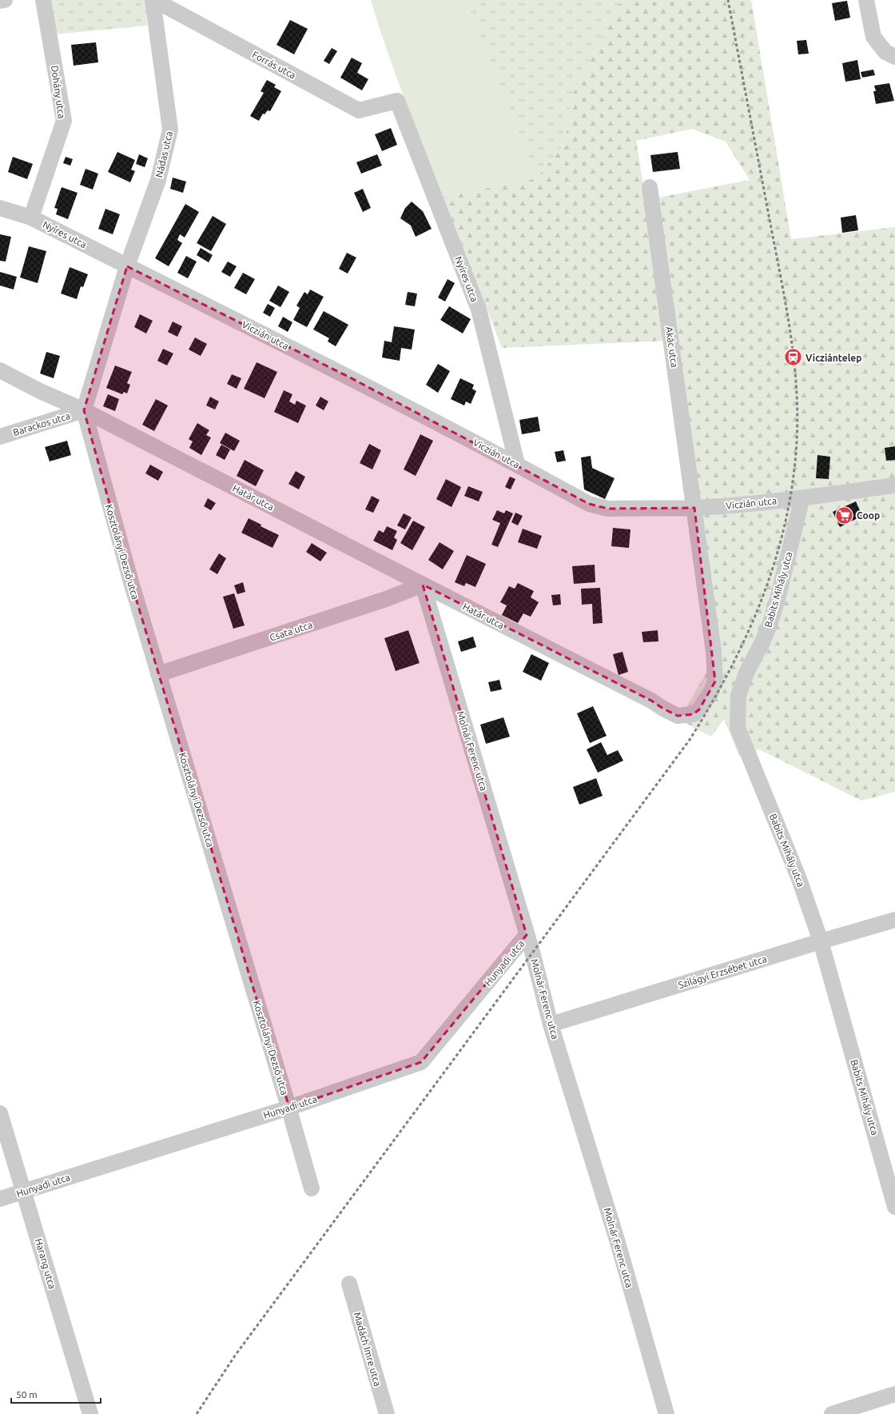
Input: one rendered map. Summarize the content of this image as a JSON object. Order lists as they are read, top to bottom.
{
  "streets": {
    "street": [
      "Forrás utca",
      "Dohány utca",
      "Nádas utca",
      "Nyíres utca",
      "Viczián utca",
      "Akác utca",
      "Barackos utca",
      "Határ utca",
      "Kosztolányi Dezső utca",
      "Babits Mihály utca",
      "Csata utca",
      "Molnár Ferenc utca",
      "Hunyadi utca",
      "Szilágyi Erzsébet utca",
      "Harang utca",
      "Madách Imre utca"
    ]
  },
  "crossings": [
    ["Forrás utca", "Nádas utca"],
    ["Forrás utca", "Nyíres utca"],
    ["Dohány utca", "Nyíres utca"],
    ["Nádas utca", "Nyíres utca"],
    ["Nádas utca", "Viczián utca"],
    ["Nyíres utca", "Viczián utca"],
    ["Viczián utca", "Akác utca"],
    ["Viczián utca", "Határ utca"],
    ["Viczián utca", "Babits Mihály utca"],
    ["Akác utca", "Határ utca"],
    ["Barackos utca", "Határ utca"],
    ["Barackos utca", "Kosztolányi Dezső utca"],
    ["Határ utca", "Kosztolányi Dezső utca"],
    ["Határ utca", "Csata utca"],
    ["Határ utca", "Molnár Ferenc utca"],
    ["Kosztolányi Dezső utca", "Csata utca"],
    ["Kosztolányi Dezső utca", "Hunyadi utca"],
    ["Babits Mihály utca", "Szilágyi Erzsébet utca"],
    ["Csata utca", "Molnár Ferenc utca"],
    ["Molnár Ferenc utca", "Hunyadi utca"],
    ["Molnár Ferenc utca", "Szilágyi Erzsébet utca"],
    ["Hunyadi utca", "Harang utca"]
  ],
  "places": {
    "station": ["Vicziántelep"],
    "supermarket": ["Coop"]
  },
  "scale_bar": "50 m"
}
